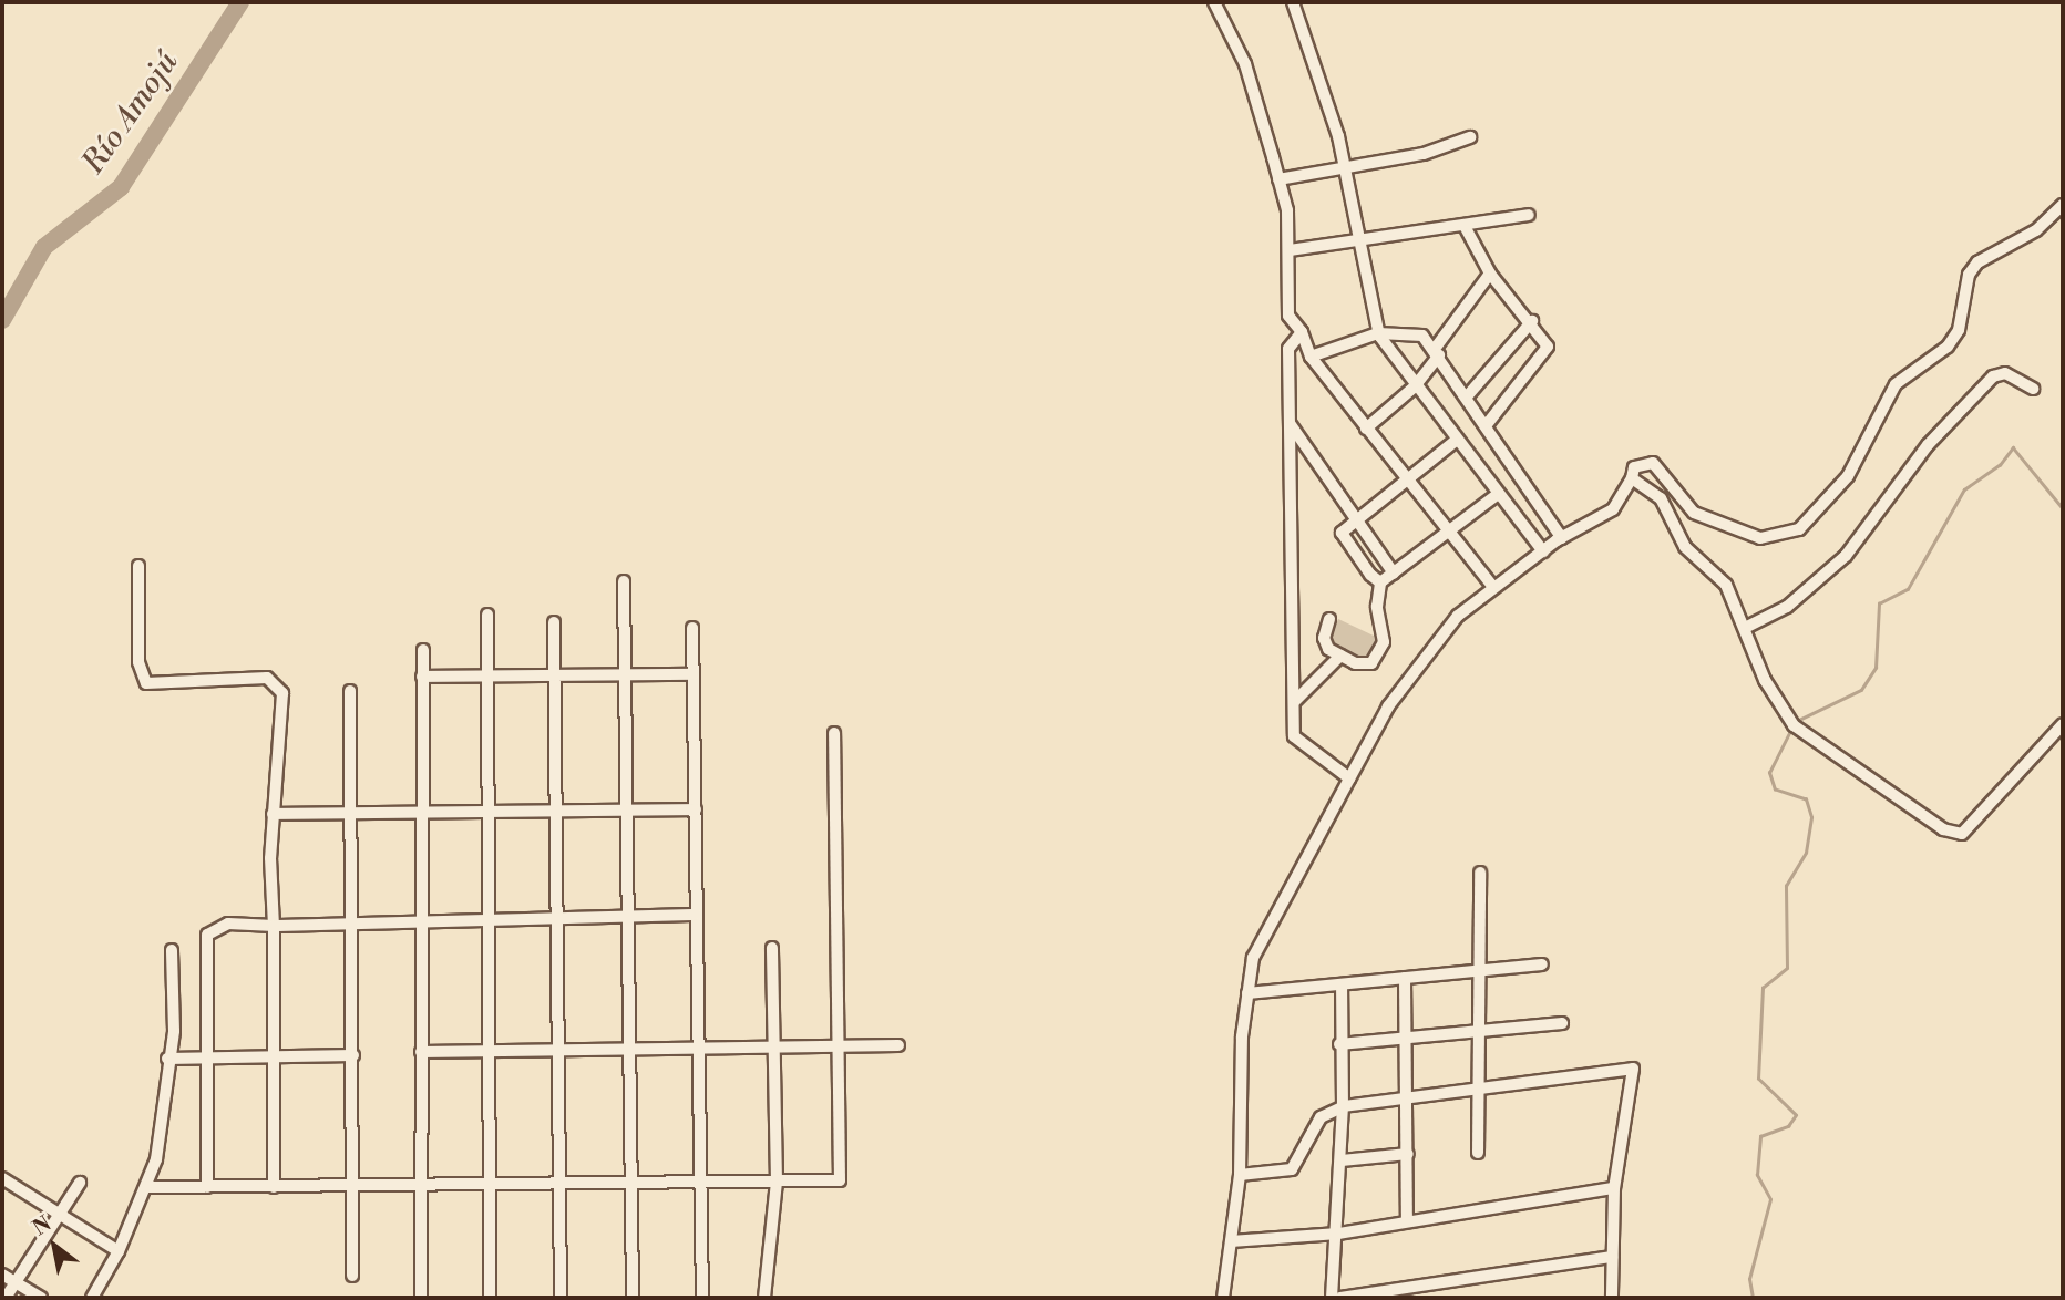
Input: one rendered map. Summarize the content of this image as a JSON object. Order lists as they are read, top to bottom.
{
  "water": ["Río Amojú"],
  "north": "top left"
}
